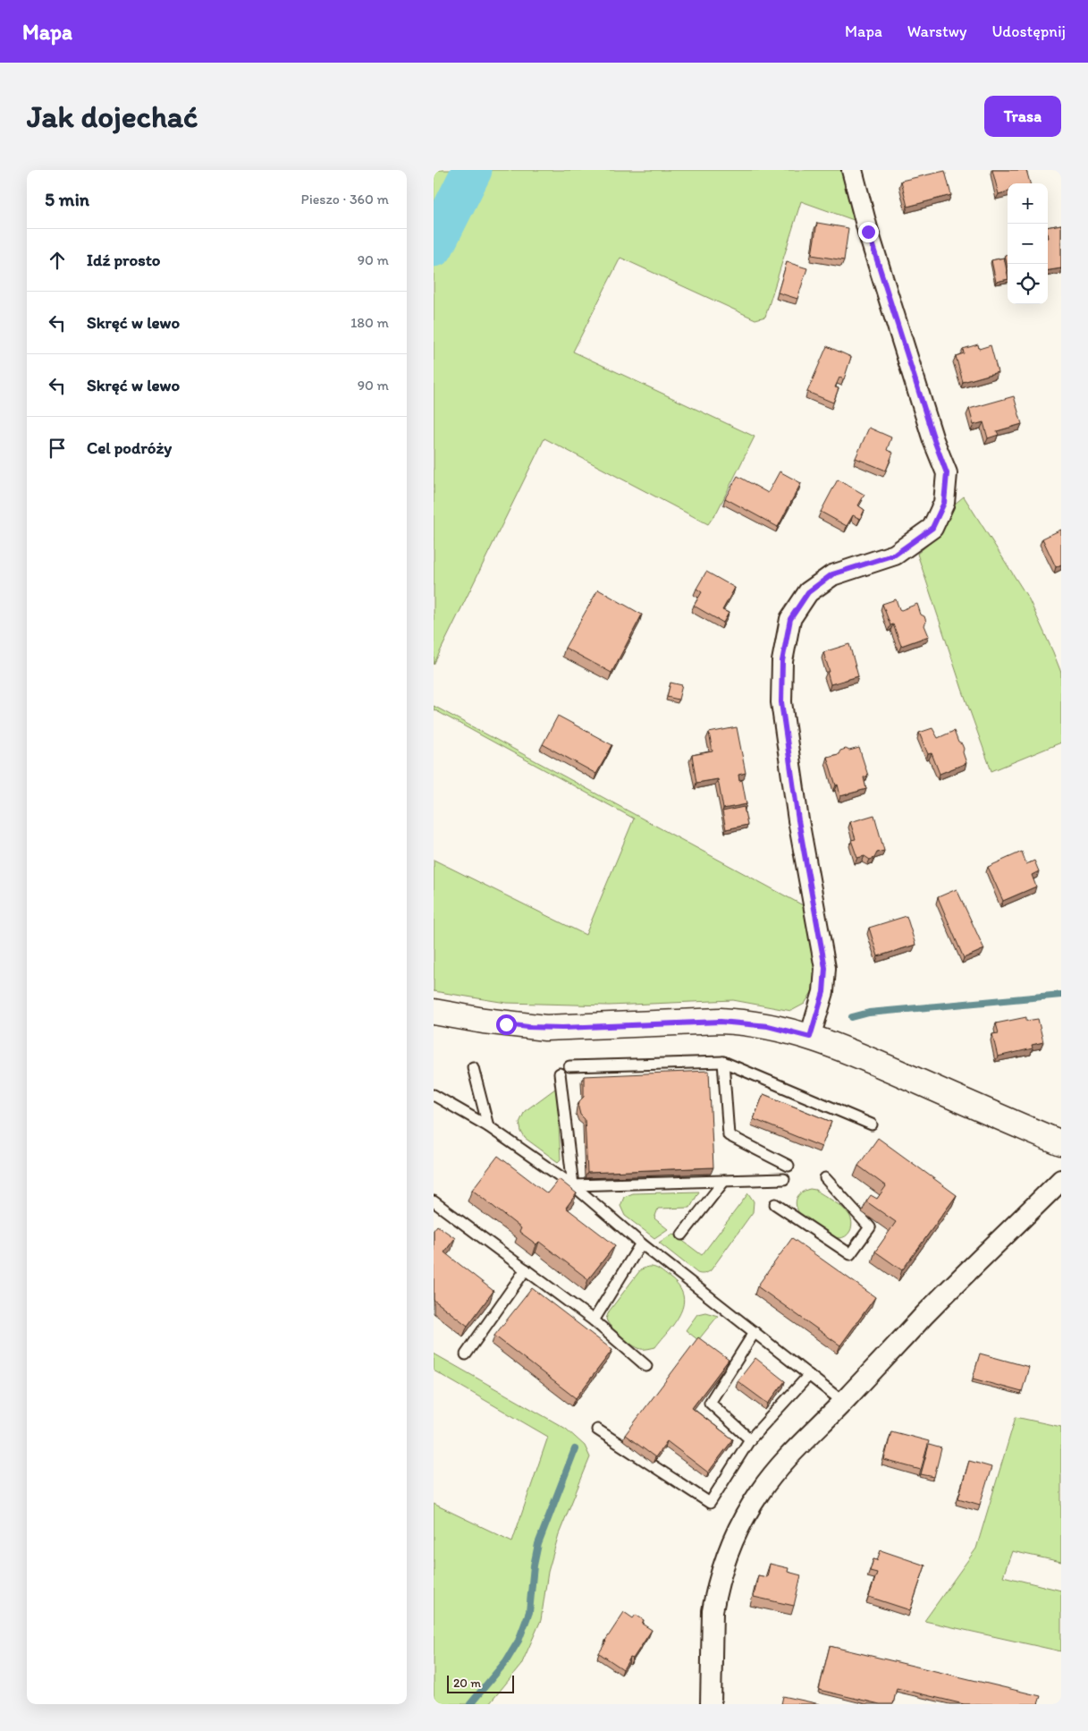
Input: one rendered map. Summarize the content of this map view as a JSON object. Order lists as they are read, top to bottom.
{
  "scale_bar": "20 m",
  "page": {
    "header": "Mapa",
    "nav": ["Mapa", "Warstwy", "Udostępnij"],
    "buttons": "Trasa",
    "title": "Jak dojechać",
    "heading": ["5 min", "Pieszo · 360 m"],
    "map_buttons": ["+", "−"],
    "list": [
      ["Idź prosto", "90 m"],
      ["Skręć w lewo", "180 m"],
      ["Skręć w lewo", "90 m"],
      "Cel podróży"
    ],
    "scale": "20 m"
  }
}
